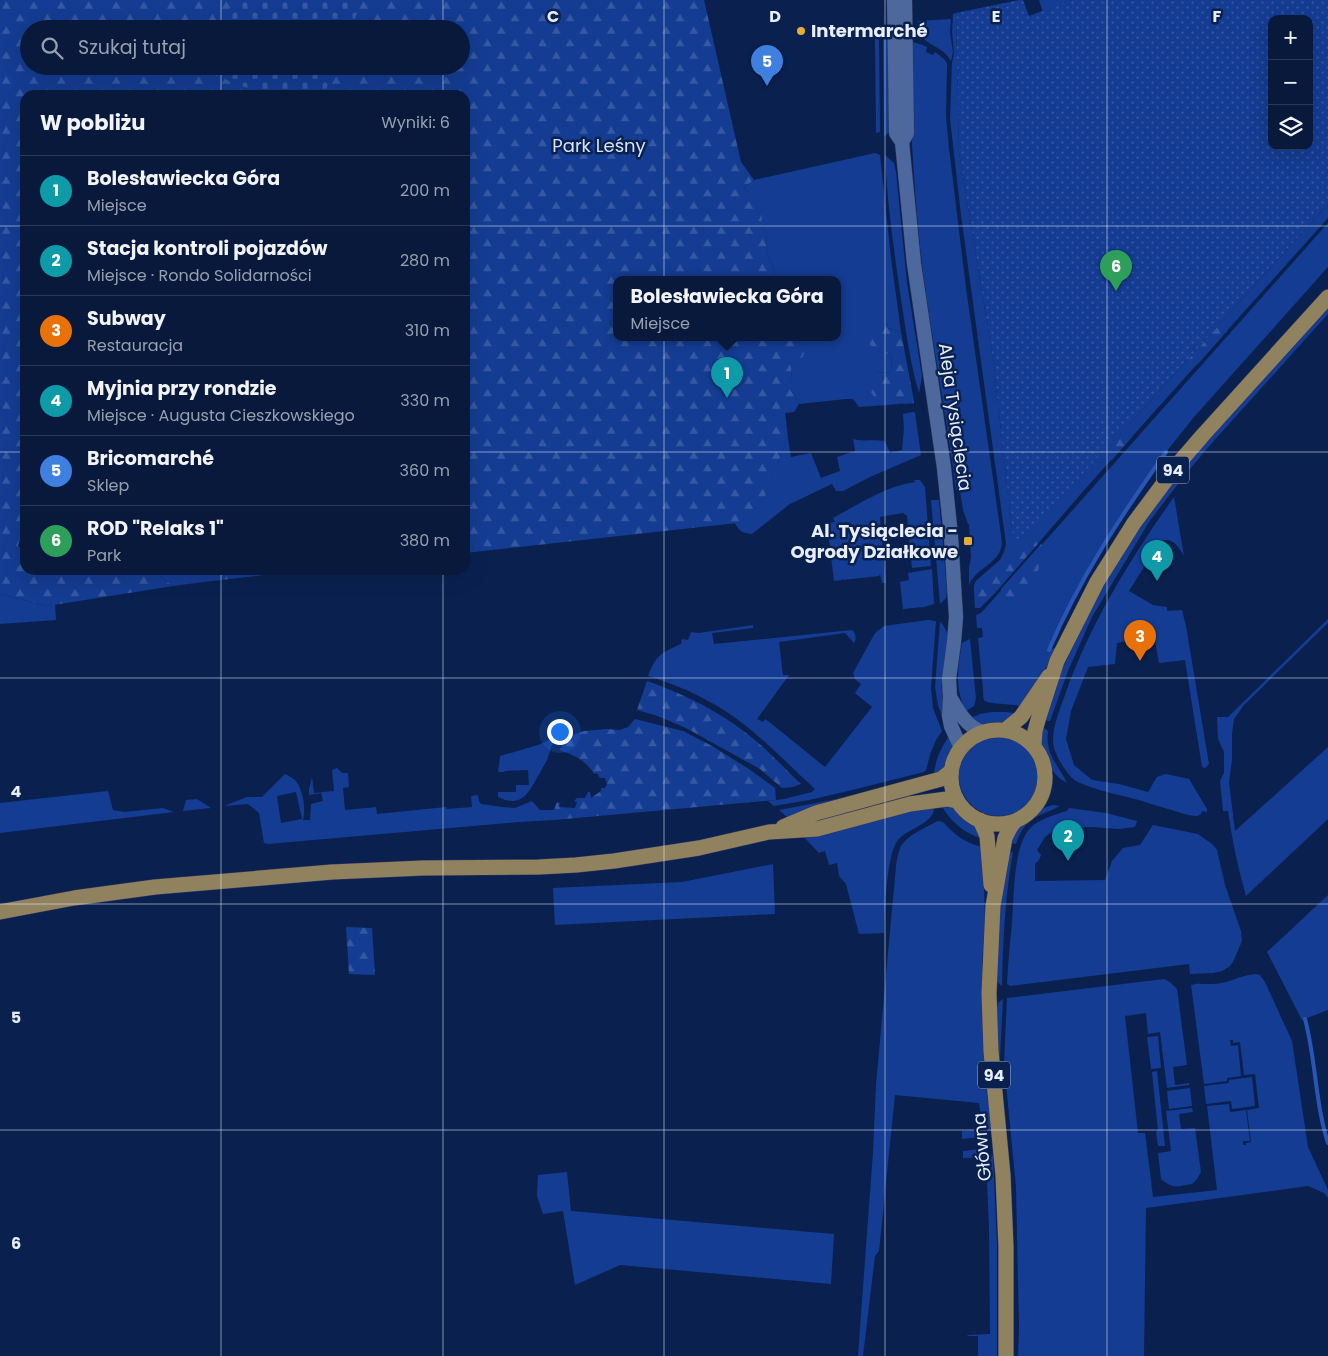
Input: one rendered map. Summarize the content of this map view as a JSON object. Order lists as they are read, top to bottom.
{
  "streets": {
    "main road": ["94", "Główna"],
    "street": ["Aleja Tysiąclecia"]
  },
  "crossings": [
    ["Aleja Tysiąclecia", "94"],
    ["Aleja Tysiąclecia", "Główna"],
    ["94", "Główna"]
  ],
  "parks": ["Park Leśny"],
  "places": {
    "other": ["Intermarché"],
    "transit": ["Al. Tysiąclecia - Ogrody Działkowe"]
  },
  "page": {
    "map_buttons": ["+", "−"],
    "search": "Szukaj tutaj",
    "pins": [
      "5",
      "6",
      "1",
      "4",
      "3",
      "2"
    ],
    "heading": ["W pobliżu", "Wyniki: 6"],
    "list": [
      {
        "mark": "1",
        "name": "Bolesławiecka Góra",
        "note": "Miejsce",
        "value": "200 m"
      },
      {
        "mark": "2",
        "name": "Stacja kontroli pojazdów",
        "note": "Miejsce · Rondo Solidarności",
        "value": "280 m"
      },
      {
        "mark": "3",
        "name": "Subway",
        "note": "Restauracja",
        "value": "310 m"
      },
      {
        "mark": "4",
        "name": "Myjnia przy rondzie",
        "note": "Miejsce · Augusta Cieszkowskiego",
        "value": "330 m"
      },
      {
        "mark": "5",
        "name": "Bricomarché",
        "note": "Sklep",
        "value": "360 m"
      },
      {
        "mark": "6",
        "name": "ROD \"Relaks 1\"",
        "note": "Park",
        "value": "380 m"
      }
    ],
    "popup": ["Bolesławiecka Góra", "Miejsce"]
  },
  "grid": {
    "columns": [
      "C",
      "D",
      "E",
      "F"
    ],
    "rows": ["4", "5", "6"]
  }
}
